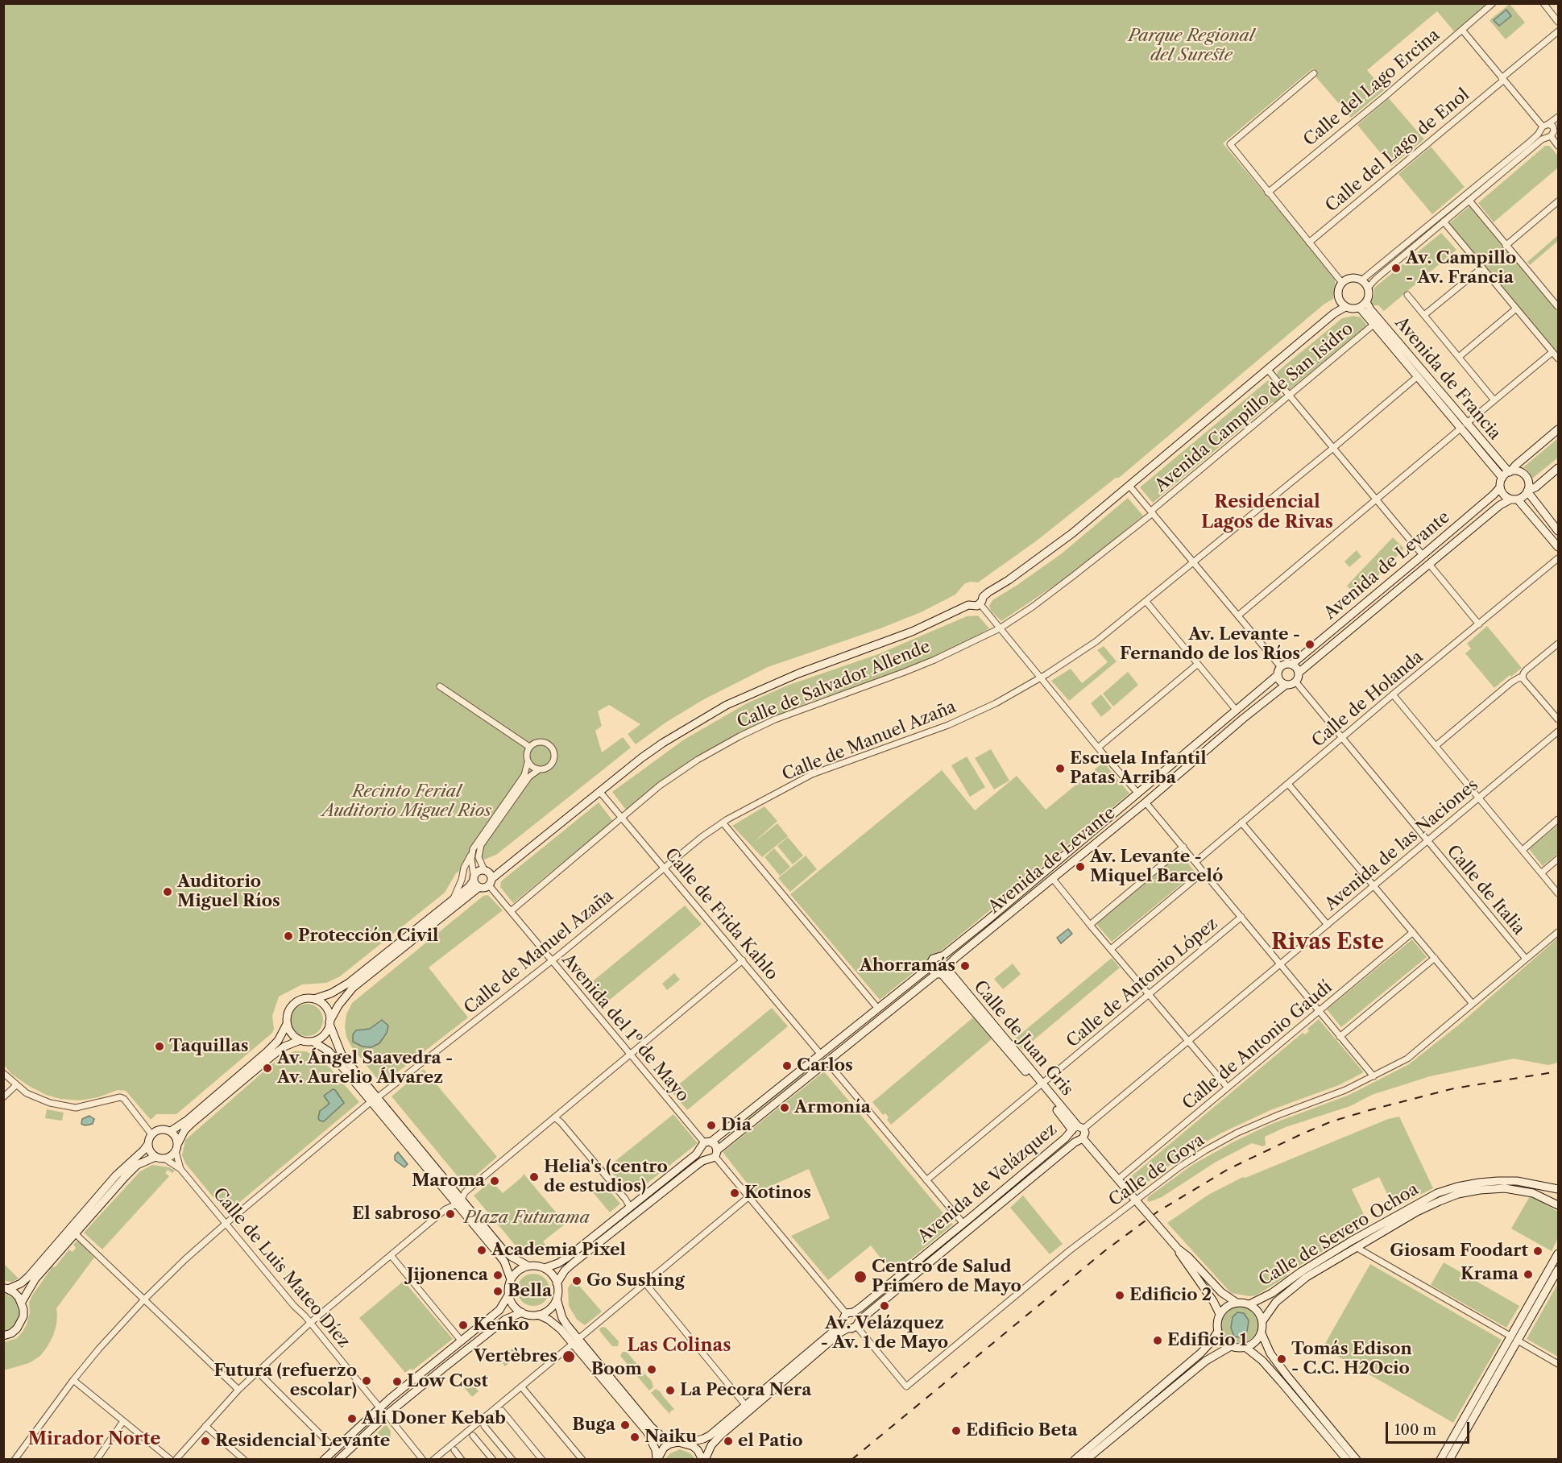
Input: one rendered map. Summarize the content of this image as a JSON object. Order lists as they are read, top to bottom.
{
  "streets": {
    "street": [
      "Calle del Lago Ercina",
      "Calle del Lago de Enol",
      "Avenida de Francia",
      "Avenida Campillo de San Isidro",
      "Avenida de Levante",
      "Calle de Salvador Allende",
      "Calle de Holanda",
      "Calle de Manuel Azaña",
      "Avenida de las Naciones",
      "Calle de Italia",
      "Calle de Frida Kahlo",
      "Calle de Antonio López",
      "Avenida del 1º de Mayo",
      "Calle de Juan Gris",
      "Calle de Antonio Gaudí",
      "Calle de Goya",
      "Avenida de Velázquez",
      "Calle de Severo Ochoa",
      "Calle de Luis Mateo Díez"
    ]
  },
  "crossings": [
    ["Avenida de Francia", "Avenida Campillo de San Isidro"],
    ["Avenida de Francia", "Avenida de Levante"],
    ["Avenida de Francia", "Calle de Manuel Azaña"],
    ["Avenida Campillo de San Isidro", "Calle de Salvador Allende"],
    ["Avenida de Levante", "Calle de Italia"],
    ["Avenida de Levante", "Avenida del 1º de Mayo"],
    ["Avenida de Levante", "Calle de Juan Gris"],
    ["Calle de Salvador Allende", "Calle de Frida Kahlo"],
    ["Calle de Salvador Allende", "Avenida del 1º de Mayo"],
    ["Calle de Holanda", "Calle de Italia"],
    ["Calle de Manuel Azaña", "Calle de Frida Kahlo"],
    ["Calle de Manuel Azaña", "Avenida del 1º de Mayo"],
    ["Calle de Manuel Azaña", "Calle de Luis Mateo Díez"],
    ["Avenida de las Naciones", "Calle de Italia"],
    ["Avenida de las Naciones", "Calle de Juan Gris"],
    ["Avenida de las Naciones", "Avenida de Velázquez"],
    ["Calle de Italia", "Calle de Goya"],
    ["Calle de Antonio López", "Calle de Juan Gris"],
    ["Calle de Juan Gris", "Avenida de Velázquez"],
    ["Calle de Goya", "Avenida de Velázquez"]
  ],
  "districts": [
    "Residencial Lagos de Rivas",
    "Rivas Este",
    "Las Colinas",
    "Mirador Norte"
  ],
  "parks": ["Parque Regional del Sureste", "Recinto Ferial Auditorio Miguel Rios", "Plaza Futurama"],
  "places": [
    "Av. Campillo - Av. Francia",
    "Av. Levante - Fernando de los Ríos",
    "Escuela Infantil Patas Arriba",
    "Av. Levante - Miquel Barceló",
    "Auditorio Miguel Ríos",
    "Protección Civil",
    "Ahorramás",
    "Taquillas",
    "Carlos",
    "Av. Ángel Saavedra - Av. Aurelio Álvarez",
    "Armonía",
    "Dia",
    "Helia's (centro de estudios)",
    "Maroma",
    "Kotinos",
    "El sabroso",
    "Academia Pixel",
    "Giosam Foodart",
    "Krama",
    "Jijonenca",
    "Centro de Salud Primero de Mayo",
    "Go Sushing",
    "Bella",
    "Edificio 2",
    "Av. Velázquez - Av. 1 de Mayo",
    "Kenko",
    "Edificio 1",
    "Vertèbres",
    "Tomás Edison - C.C. H2Ocio",
    "Boom",
    "Futura (refuerzo escolar)",
    "Low Cost",
    "La Pecora Nera",
    "Ali Doner Kebab",
    "Buga",
    "Edificio Beta",
    "Naiku",
    "Residencial Levante",
    "el Patio"
  ],
  "scale_bar": "100 m"
}
